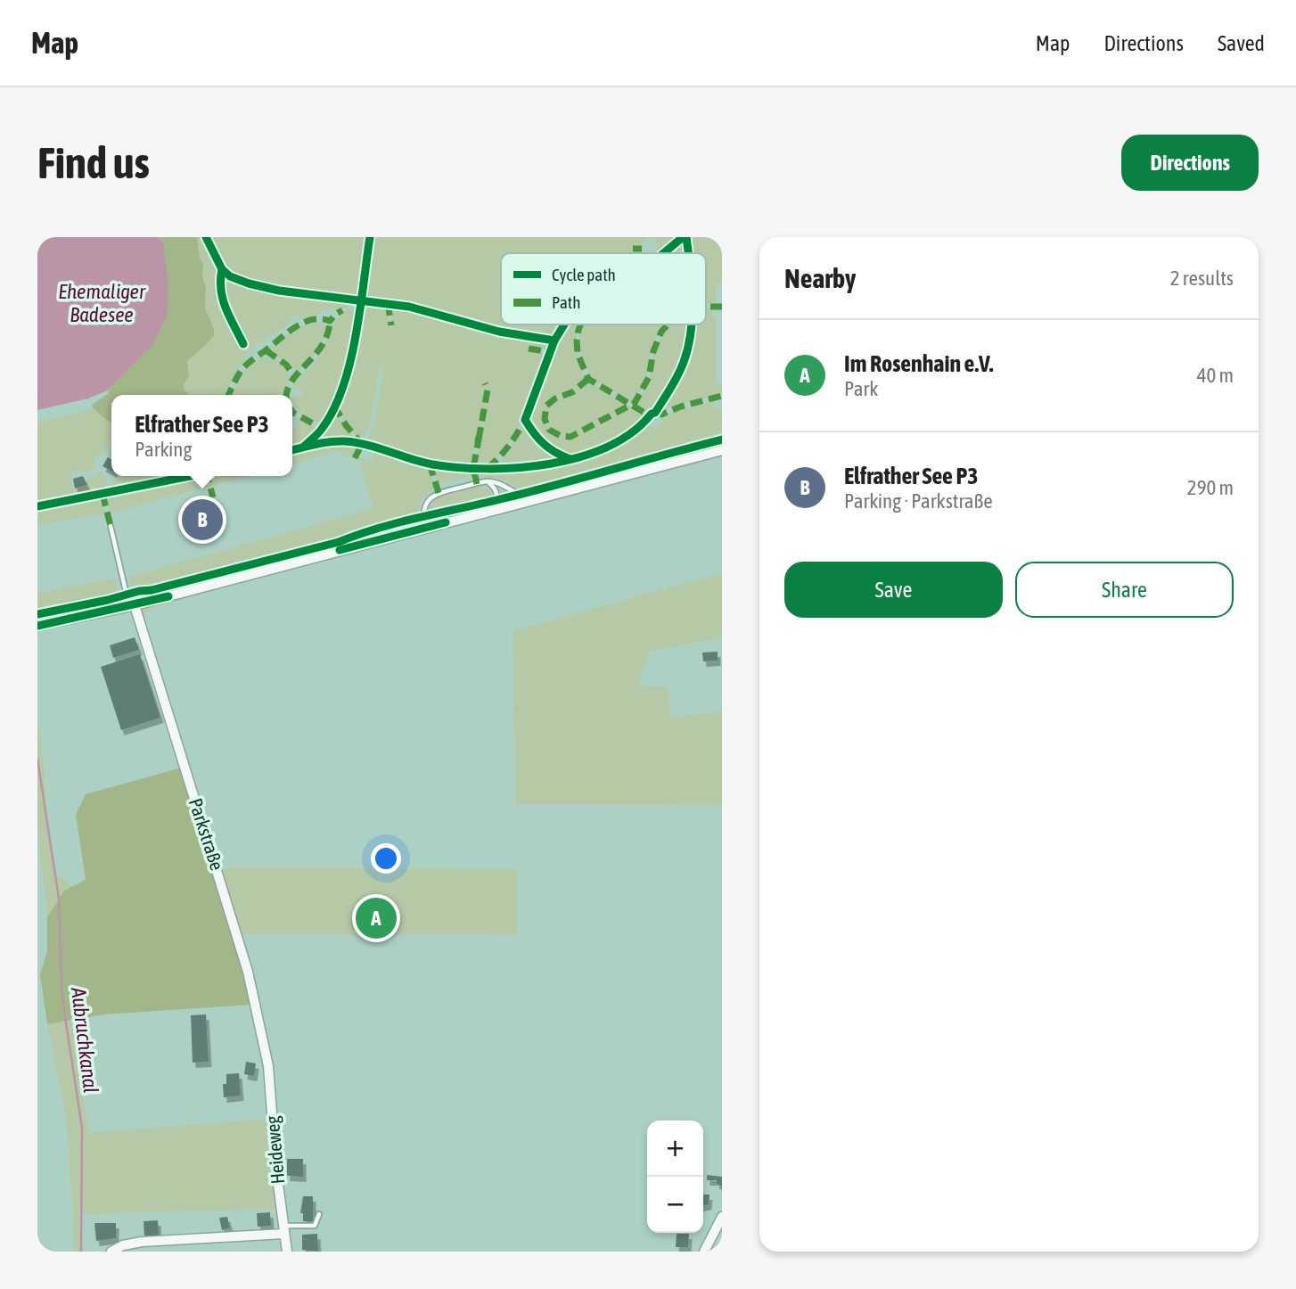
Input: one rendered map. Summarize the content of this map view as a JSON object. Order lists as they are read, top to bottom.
{
  "streets": {
    "street": ["Parkstraße", "Heideweg"]
  },
  "crossings": [
    ["Parkstraße", "Heideweg"]
  ],
  "water": ["Ehemaliger Badesee", "Aubruchkanal"],
  "legend": ["Cycle path", "Path"],
  "page": {
    "header": "Map",
    "nav": ["Map", "Directions", "Saved"],
    "buttons": [
      "Directions",
      ["Save", "Share"]
    ],
    "title": "Find us",
    "heading": ["Nearby", "2 results"],
    "list": [
      {
        "mark": "A",
        "name": "Im Rosenhain e.V.",
        "note": "Park",
        "value": "40 m"
      },
      {
        "mark": "B",
        "name": "Elfrather See P3",
        "note": "Parking · Parkstraße",
        "value": "290 m"
      }
    ],
    "popup": ["Elfrather See P3", "Parking"],
    "pins": ["B", "A"],
    "map_buttons": ["+", "−"]
  }
}
